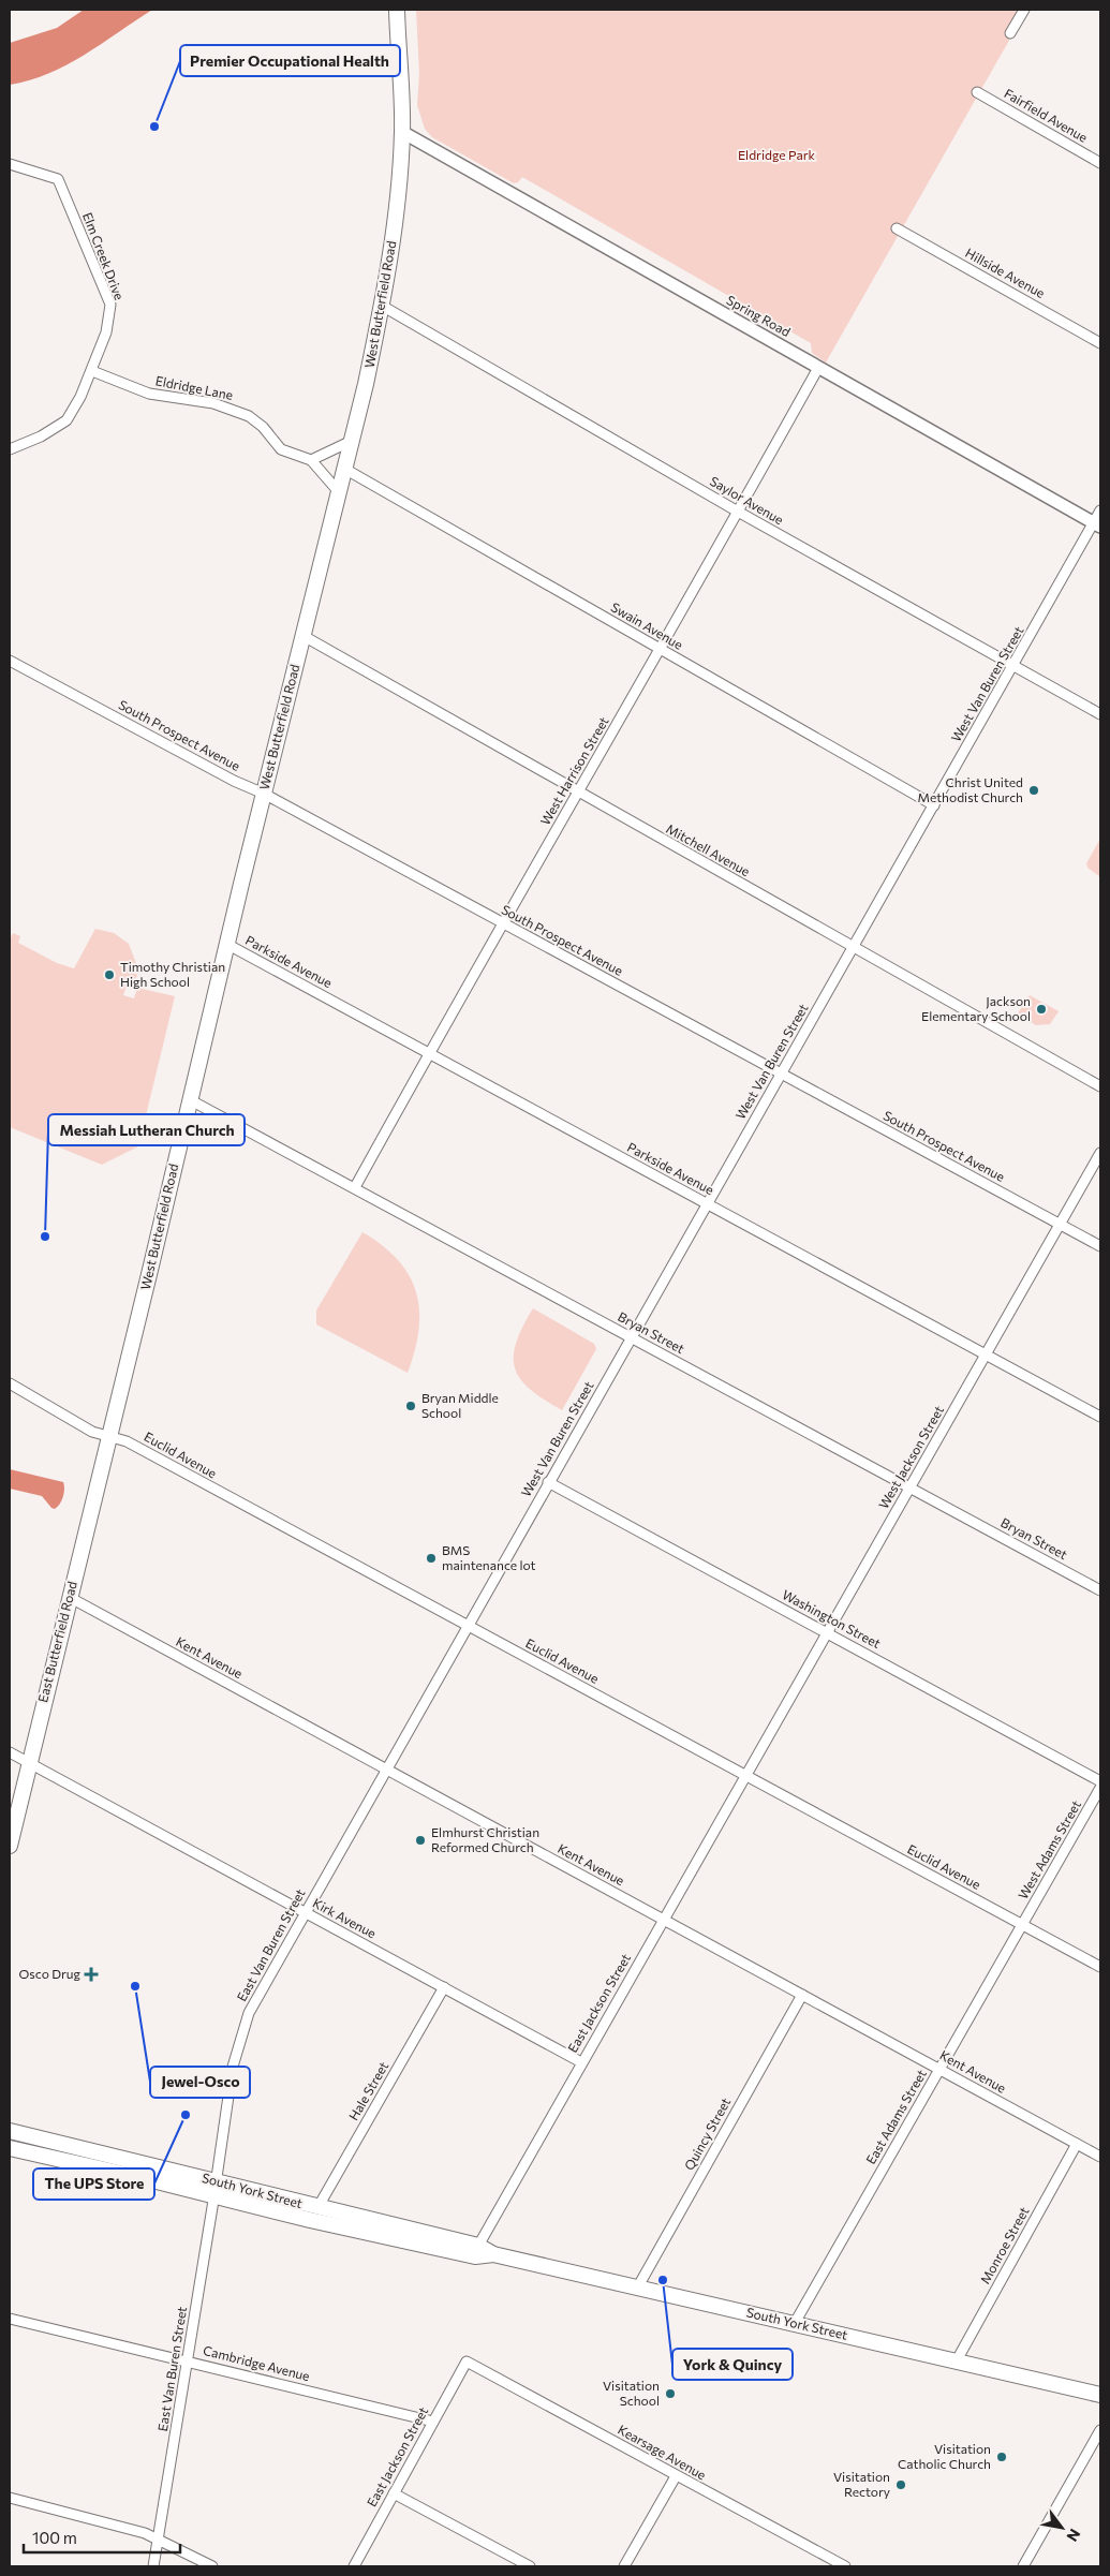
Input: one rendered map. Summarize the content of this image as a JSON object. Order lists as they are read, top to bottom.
{
  "streets": {
    "main road": ["West Butterfield Road", "East Butterfield Road", "South York Street"],
    "street": [
      "Fairfield Avenue",
      "Elm Creek Drive",
      "Hillside Avenue",
      "Spring Road",
      "Eldridge Lane",
      "Saylor Avenue",
      "Swain Avenue",
      "West Van Buren Street",
      "South Prospect Avenue",
      "West Harrison Street",
      "Mitchell Avenue",
      "Parkside Avenue",
      "Bryan Street",
      "Euclid Avenue",
      "West Jackson Street",
      "Washington Street",
      "Kent Avenue",
      "West Adams Street",
      "Kirk Avenue",
      "East Van Buren Street",
      "East Jackson Street",
      "Hale Street",
      "East Adams Street",
      "Quincy Street",
      "Monroe Street",
      "Cambridge Avenue",
      "Kearsage Avenue"
    ]
  },
  "crossings": [
    ["Elm Creek Drive", "Eldridge Lane"],
    ["West Butterfield Road", "Spring Road"],
    ["West Butterfield Road", "Eldridge Lane"],
    ["West Butterfield Road", "Saylor Avenue"],
    ["West Butterfield Road", "Swain Avenue"],
    ["West Butterfield Road", "South Prospect Avenue"],
    ["West Butterfield Road", "Mitchell Avenue"],
    ["West Butterfield Road", "Parkside Avenue"],
    ["West Butterfield Road", "Bryan Street"],
    ["West Butterfield Road", "Euclid Avenue"],
    ["West Butterfield Road", "East Butterfield Road"],
    ["Spring Road", "West Van Buren Street"],
    ["Spring Road", "West Harrison Street"],
    ["Saylor Avenue", "West Van Buren Street"],
    ["Saylor Avenue", "West Harrison Street"],
    ["Swain Avenue", "West Van Buren Street"],
    ["Swain Avenue", "West Harrison Street"],
    ["West Van Buren Street", "South Prospect Avenue"],
    ["West Van Buren Street", "Mitchell Avenue"],
    ["West Van Buren Street", "Parkside Avenue"],
    ["West Van Buren Street", "Bryan Street"],
    ["West Van Buren Street", "Euclid Avenue"],
    ["West Van Buren Street", "Washington Street"],
    ["West Van Buren Street", "East Van Buren Street"],
    ["South Prospect Avenue", "West Harrison Street"],
    ["South Prospect Avenue", "West Jackson Street"],
    ["West Harrison Street", "Mitchell Avenue"],
    ["West Harrison Street", "Parkside Avenue"],
    ["West Harrison Street", "Bryan Street"],
    ["Parkside Avenue", "West Jackson Street"],
    ["Bryan Street", "West Jackson Street"],
    ["Euclid Avenue", "West Jackson Street"],
    ["Euclid Avenue", "East Butterfield Road"],
    ["Euclid Avenue", "West Adams Street"],
    ["Euclid Avenue", "East Van Buren Street"],
    ["Euclid Avenue", "East Jackson Street"],
    ["Euclid Avenue", "East Adams Street"],
    ["West Jackson Street", "Washington Street"],
    ["West Jackson Street", "East Jackson Street"],
    ["East Butterfield Road", "Kent Avenue"],
    ["East Butterfield Road", "Kirk Avenue"],
    ["Kent Avenue", "East Van Buren Street"],
    ["Kent Avenue", "East Jackson Street"],
    ["Kent Avenue", "East Adams Street"],
    ["Kent Avenue", "Quincy Street"],
    ["Kent Avenue", "Monroe Street"],
    ["West Adams Street", "East Adams Street"],
    ["Kirk Avenue", "East Van Buren Street"],
    ["Kirk Avenue", "East Jackson Street"],
    ["Kirk Avenue", "Hale Street"],
    ["East Van Buren Street", "South York Street"],
    ["East Van Buren Street", "Cambridge Avenue"],
    ["East Jackson Street", "South York Street"],
    ["East Jackson Street", "Cambridge Avenue"],
    ["East Jackson Street", "Kearsage Avenue"],
    ["Hale Street", "South York Street"],
    ["East Adams Street", "South York Street"],
    ["Quincy Street", "South York Street"],
    ["South York Street", "Monroe Street"]
  ],
  "parks": ["Eldridge Park"],
  "places": {
    "other": [
      "Premier Occupational Health",
      "Christ United Methodist Church",
      "Timothy Christian High School",
      "Jackson Elementary School",
      "Messiah Lutheran Church",
      "Bryan Middle School",
      "BMS maintenance lot",
      "Elmhurst Christian Reformed Church",
      "Jewel-Osco",
      "The UPS Store",
      "York & Quincy",
      "Visitation School",
      "Visitation Catholic Church",
      "Visitation Rectory"
    ],
    "health": ["Osco Drug"]
  },
  "scale_bar": "100 m",
  "north": "bottom right"
}
